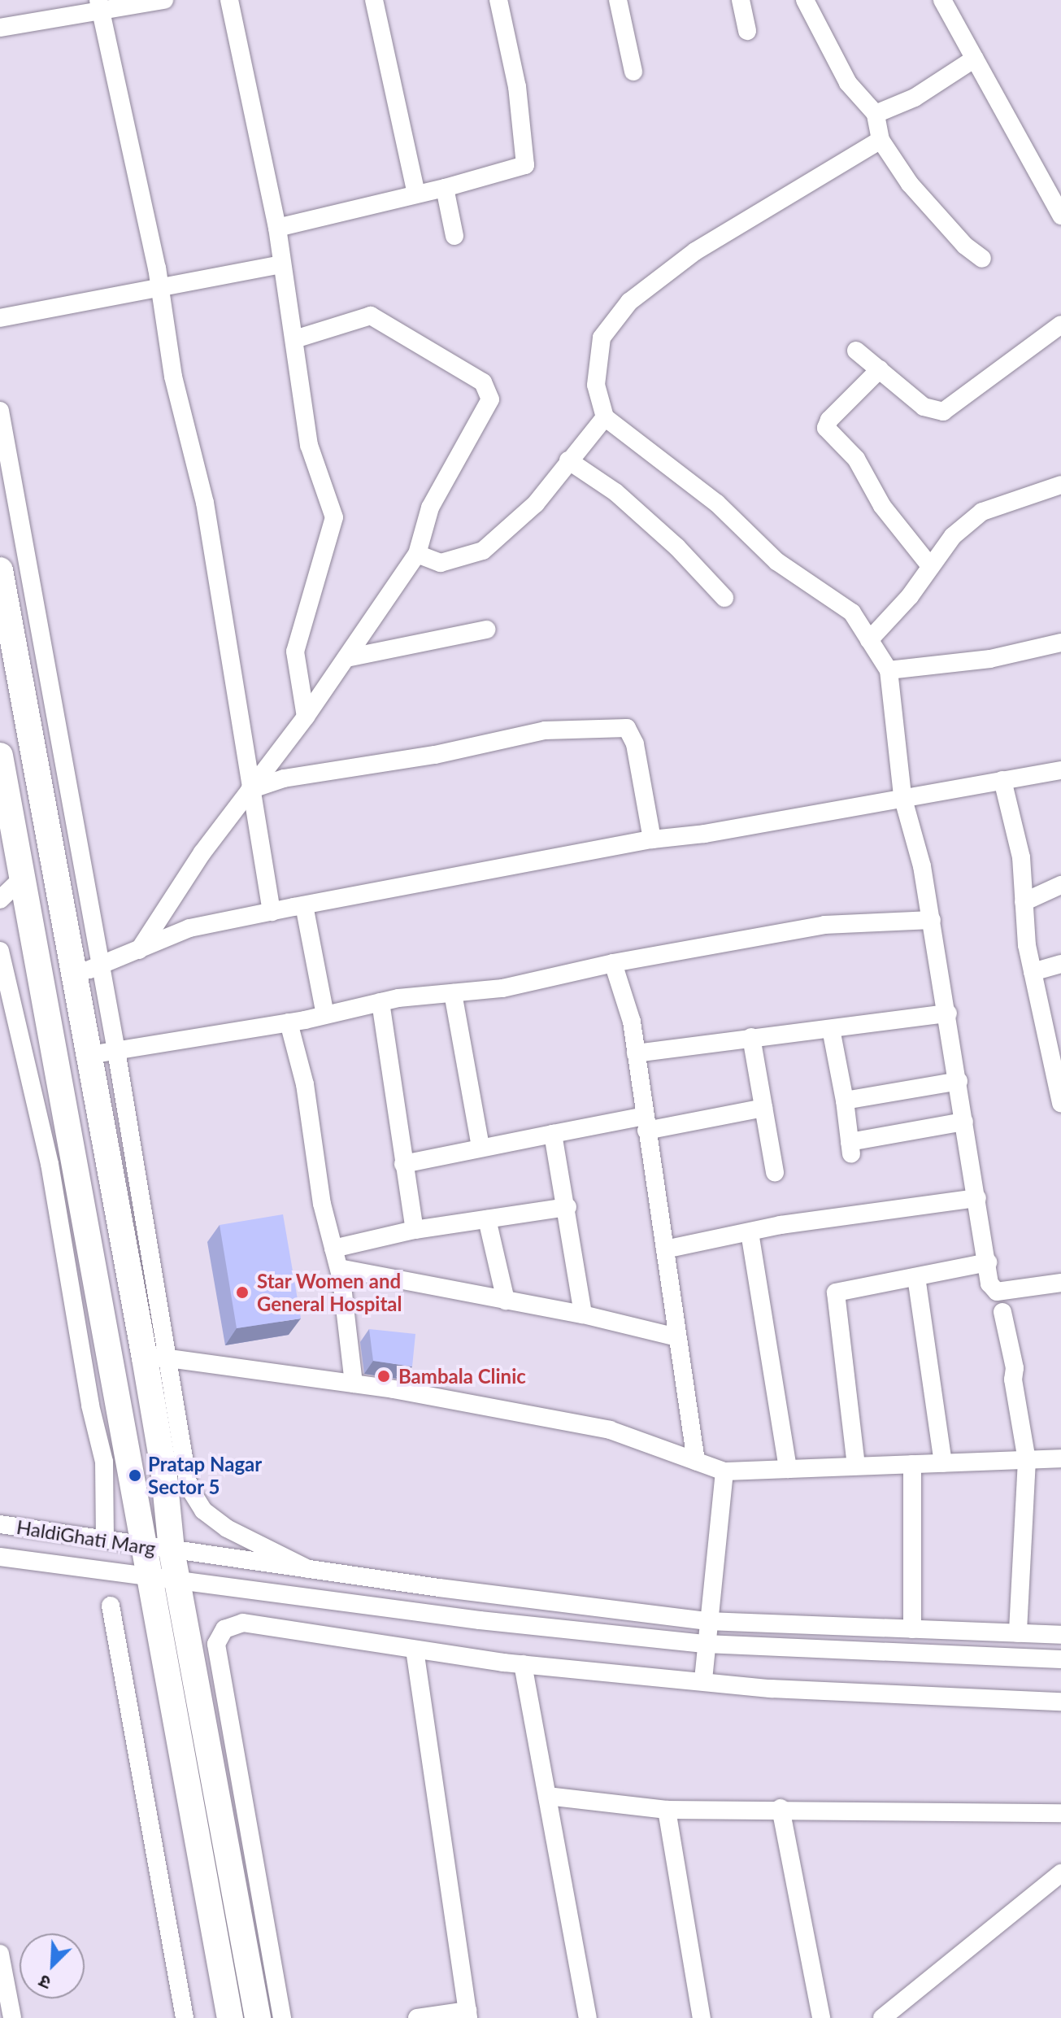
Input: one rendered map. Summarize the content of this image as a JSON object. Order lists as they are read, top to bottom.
{
  "streets": {
    "street": ["HaldiGhati Marg"]
  },
  "places": ["Star Women and General Hospital", "Bambala Clinic", "Pratap Nagar Sector 5"],
  "north": "bottom left"
}
